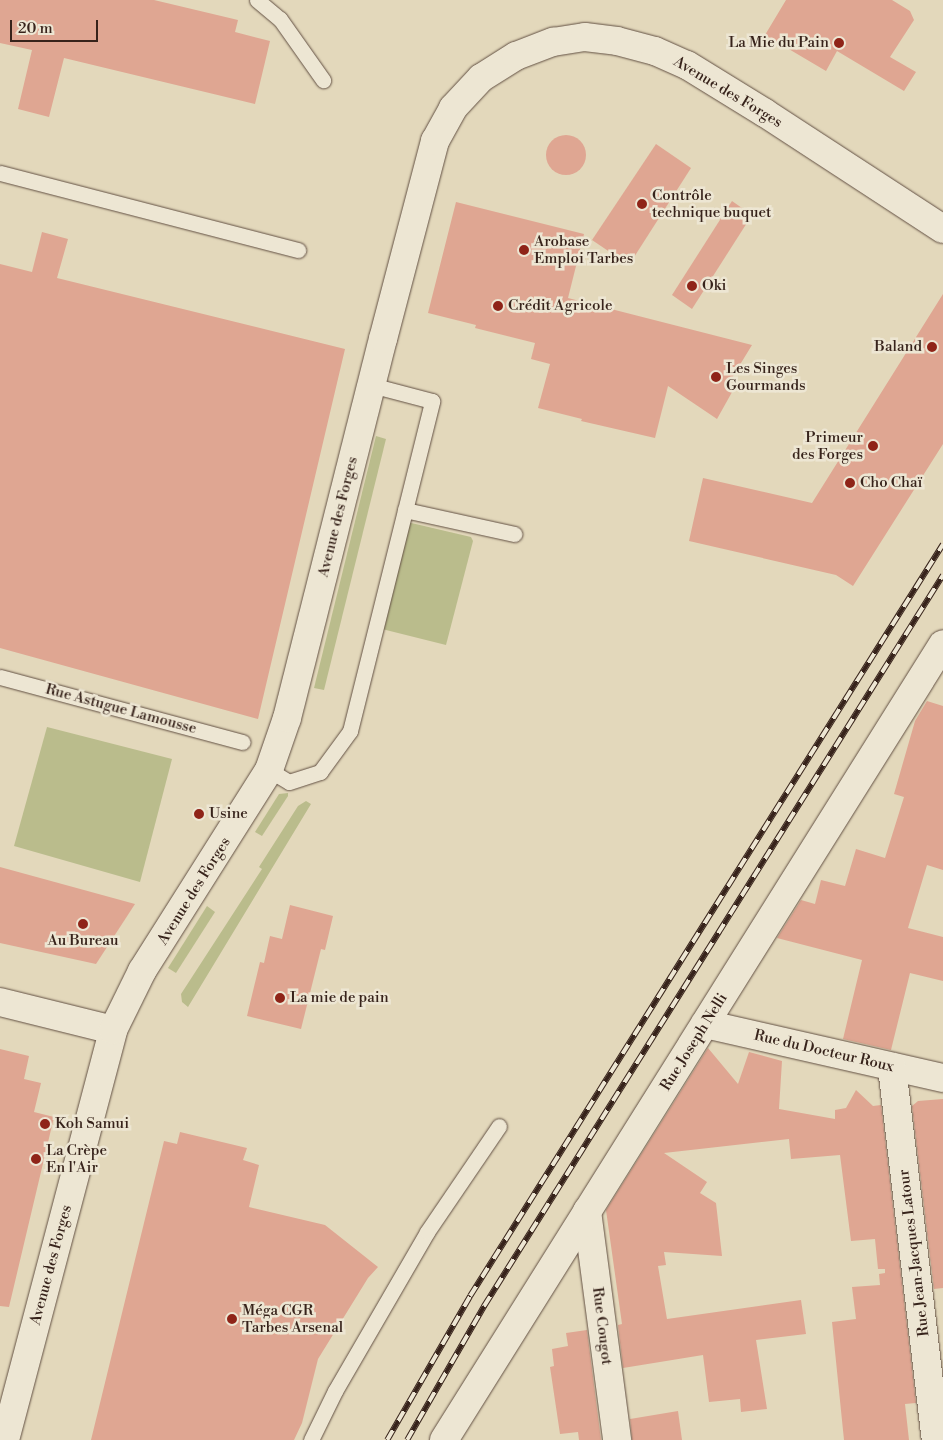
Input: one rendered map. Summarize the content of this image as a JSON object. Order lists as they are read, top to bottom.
{
  "streets": {
    "street": [
      "Avenue des Forges",
      "Rue Joseph Nelli",
      "Rue du Docteur Roux",
      "Rue Jean-Jacques Latour",
      "Rue Cougot"
    ],
    "lane": ["Rue Astugue Lamousse"]
  },
  "crossings": [
    ["Rue Joseph Nelli", "Rue du Docteur Roux"],
    ["Rue Joseph Nelli", "Rue Cougot"],
    ["Rue du Docteur Roux", "Rue Jean-Jacques Latour"]
  ],
  "places": [
    "La Mie du Pain",
    "Contrôle technique buquet",
    "Arobase Emploi Tarbes",
    "Oki",
    "Crédit Agricole",
    "Baland",
    "Les Singes Gourmands",
    "Primeur des Forges",
    "Cho Chaï",
    "Usine",
    "Au Bureau",
    "La mie de pain",
    "Koh Samui",
    "La Crèpe En l'Air",
    "Méga CGR Tarbes Arsenal"
  ],
  "scale_bar": "20 m"
}
